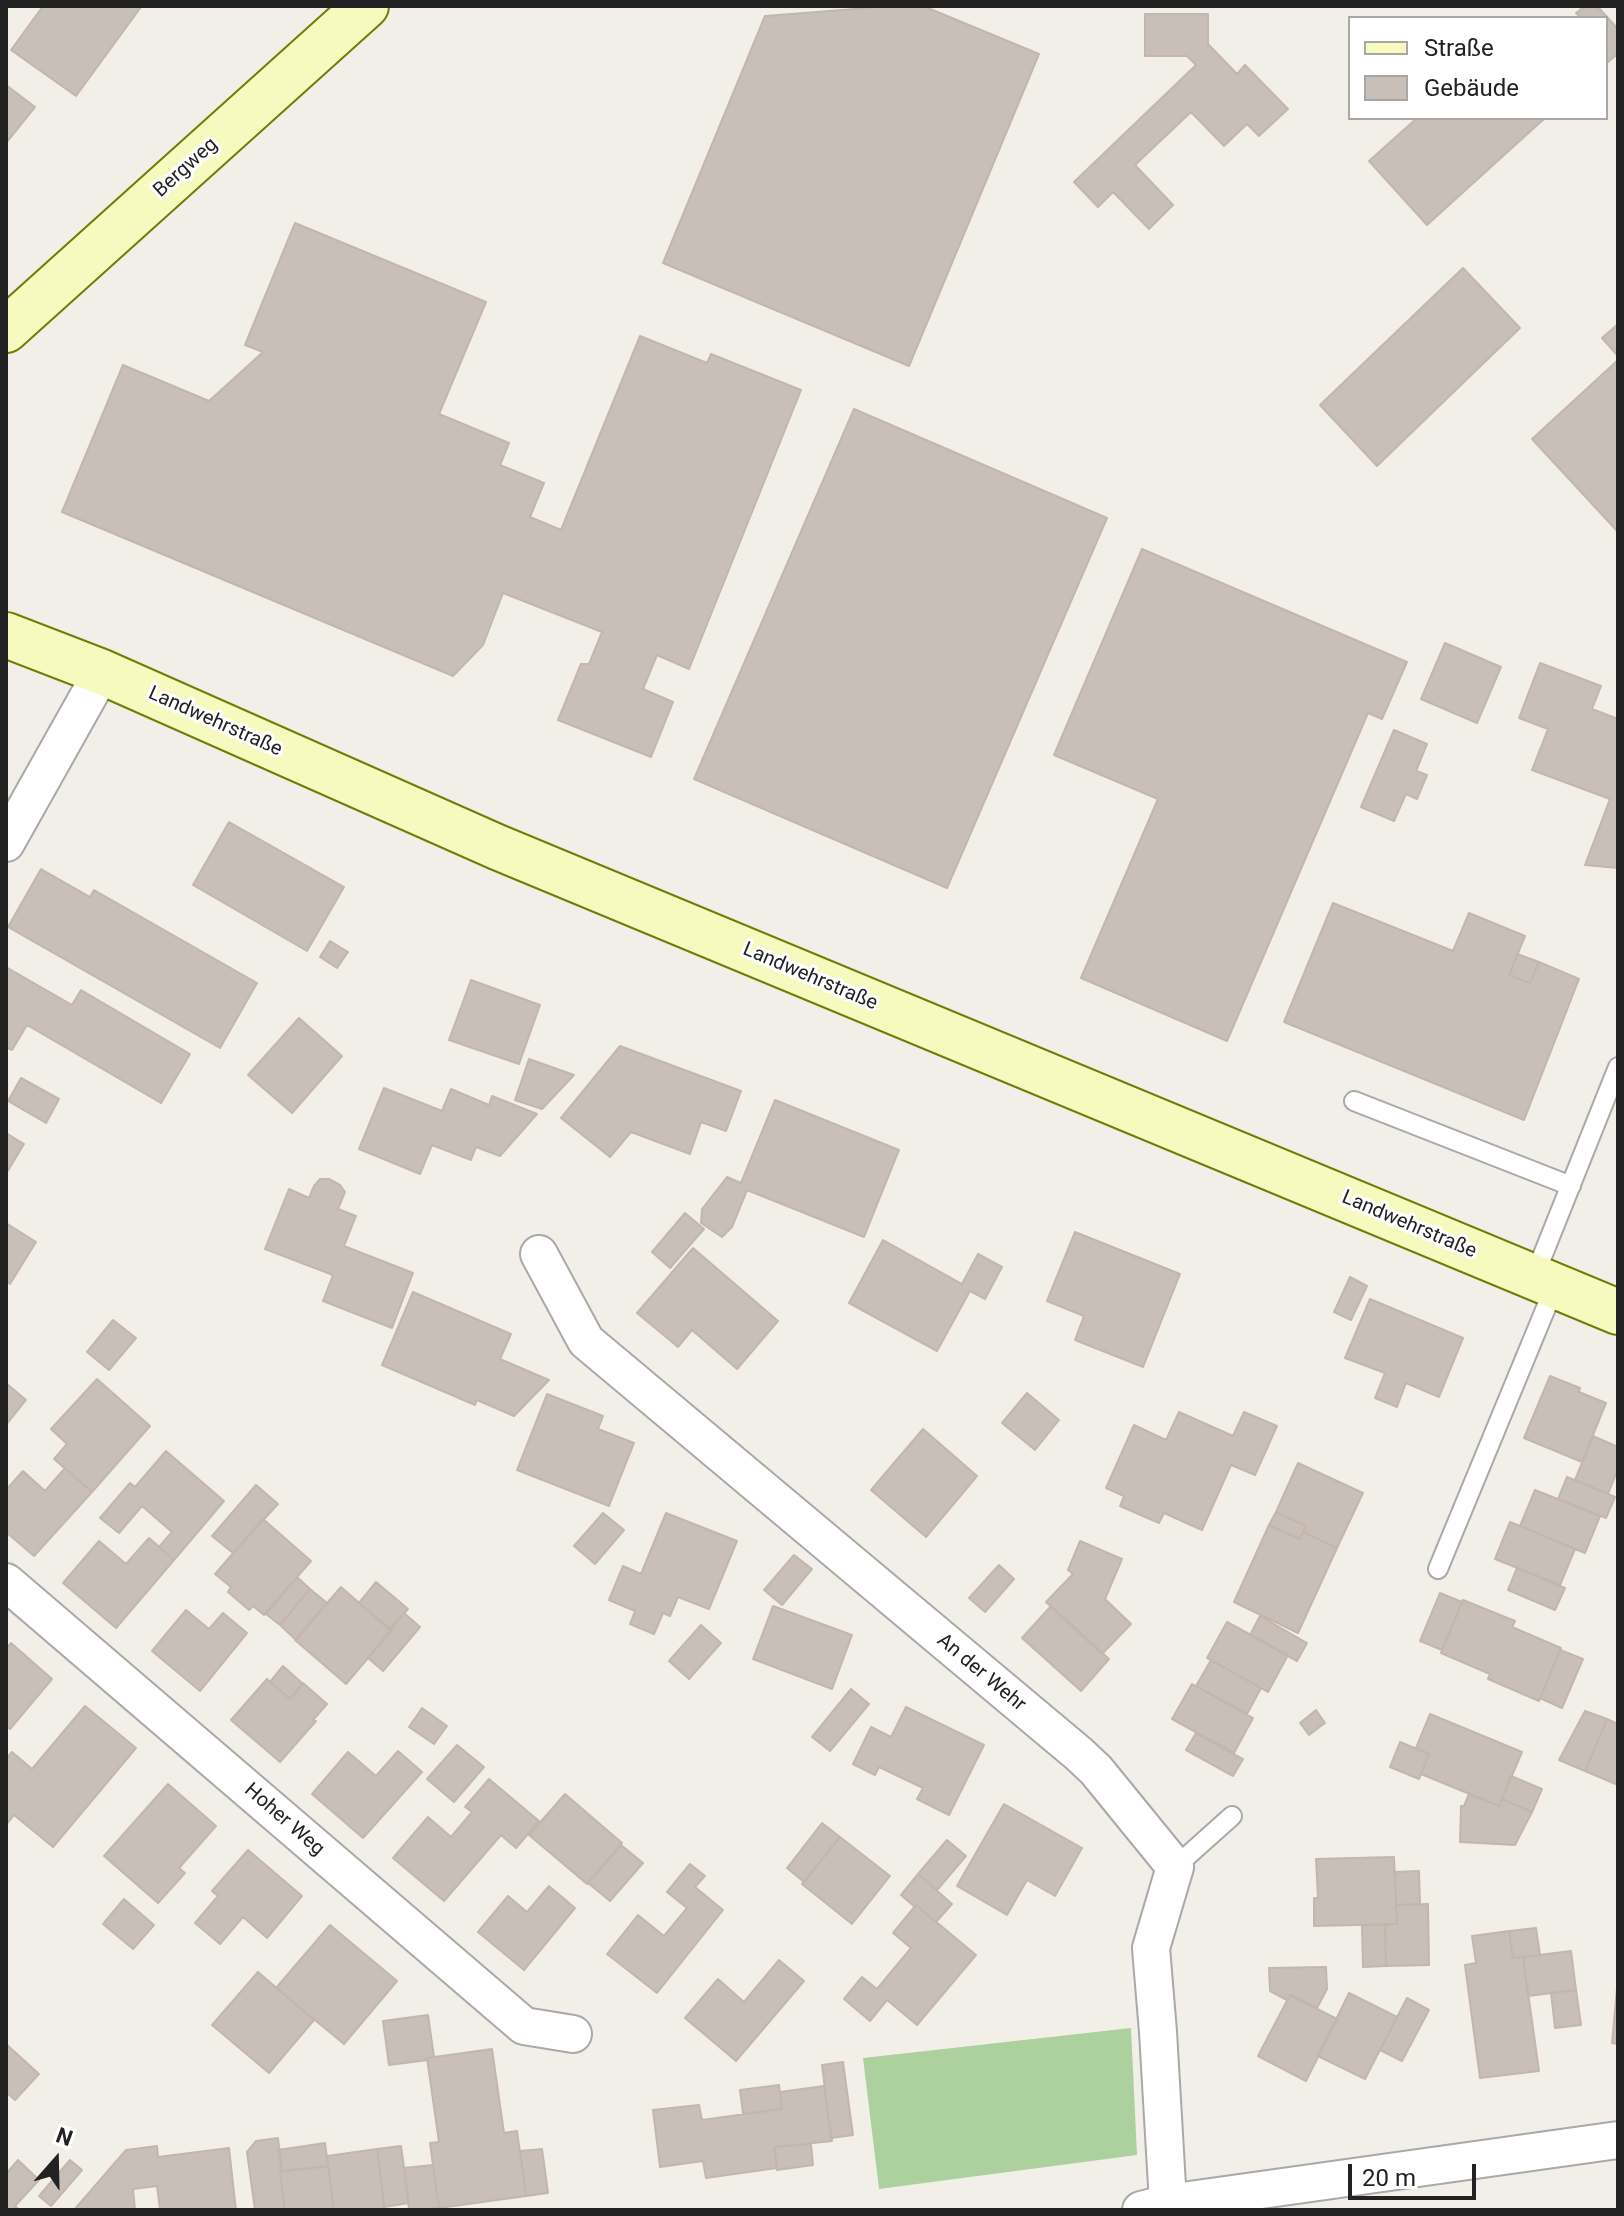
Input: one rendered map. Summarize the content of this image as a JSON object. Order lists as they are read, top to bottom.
{
  "streets": {
    "street": [
      "Bergweg",
      "Landwehrstraße",
      "An der Wehr",
      "Hoher Weg"
    ]
  },
  "legend": ["Straße", "Gebäude"],
  "scale_bar": "20 m",
  "north": "top"
}
